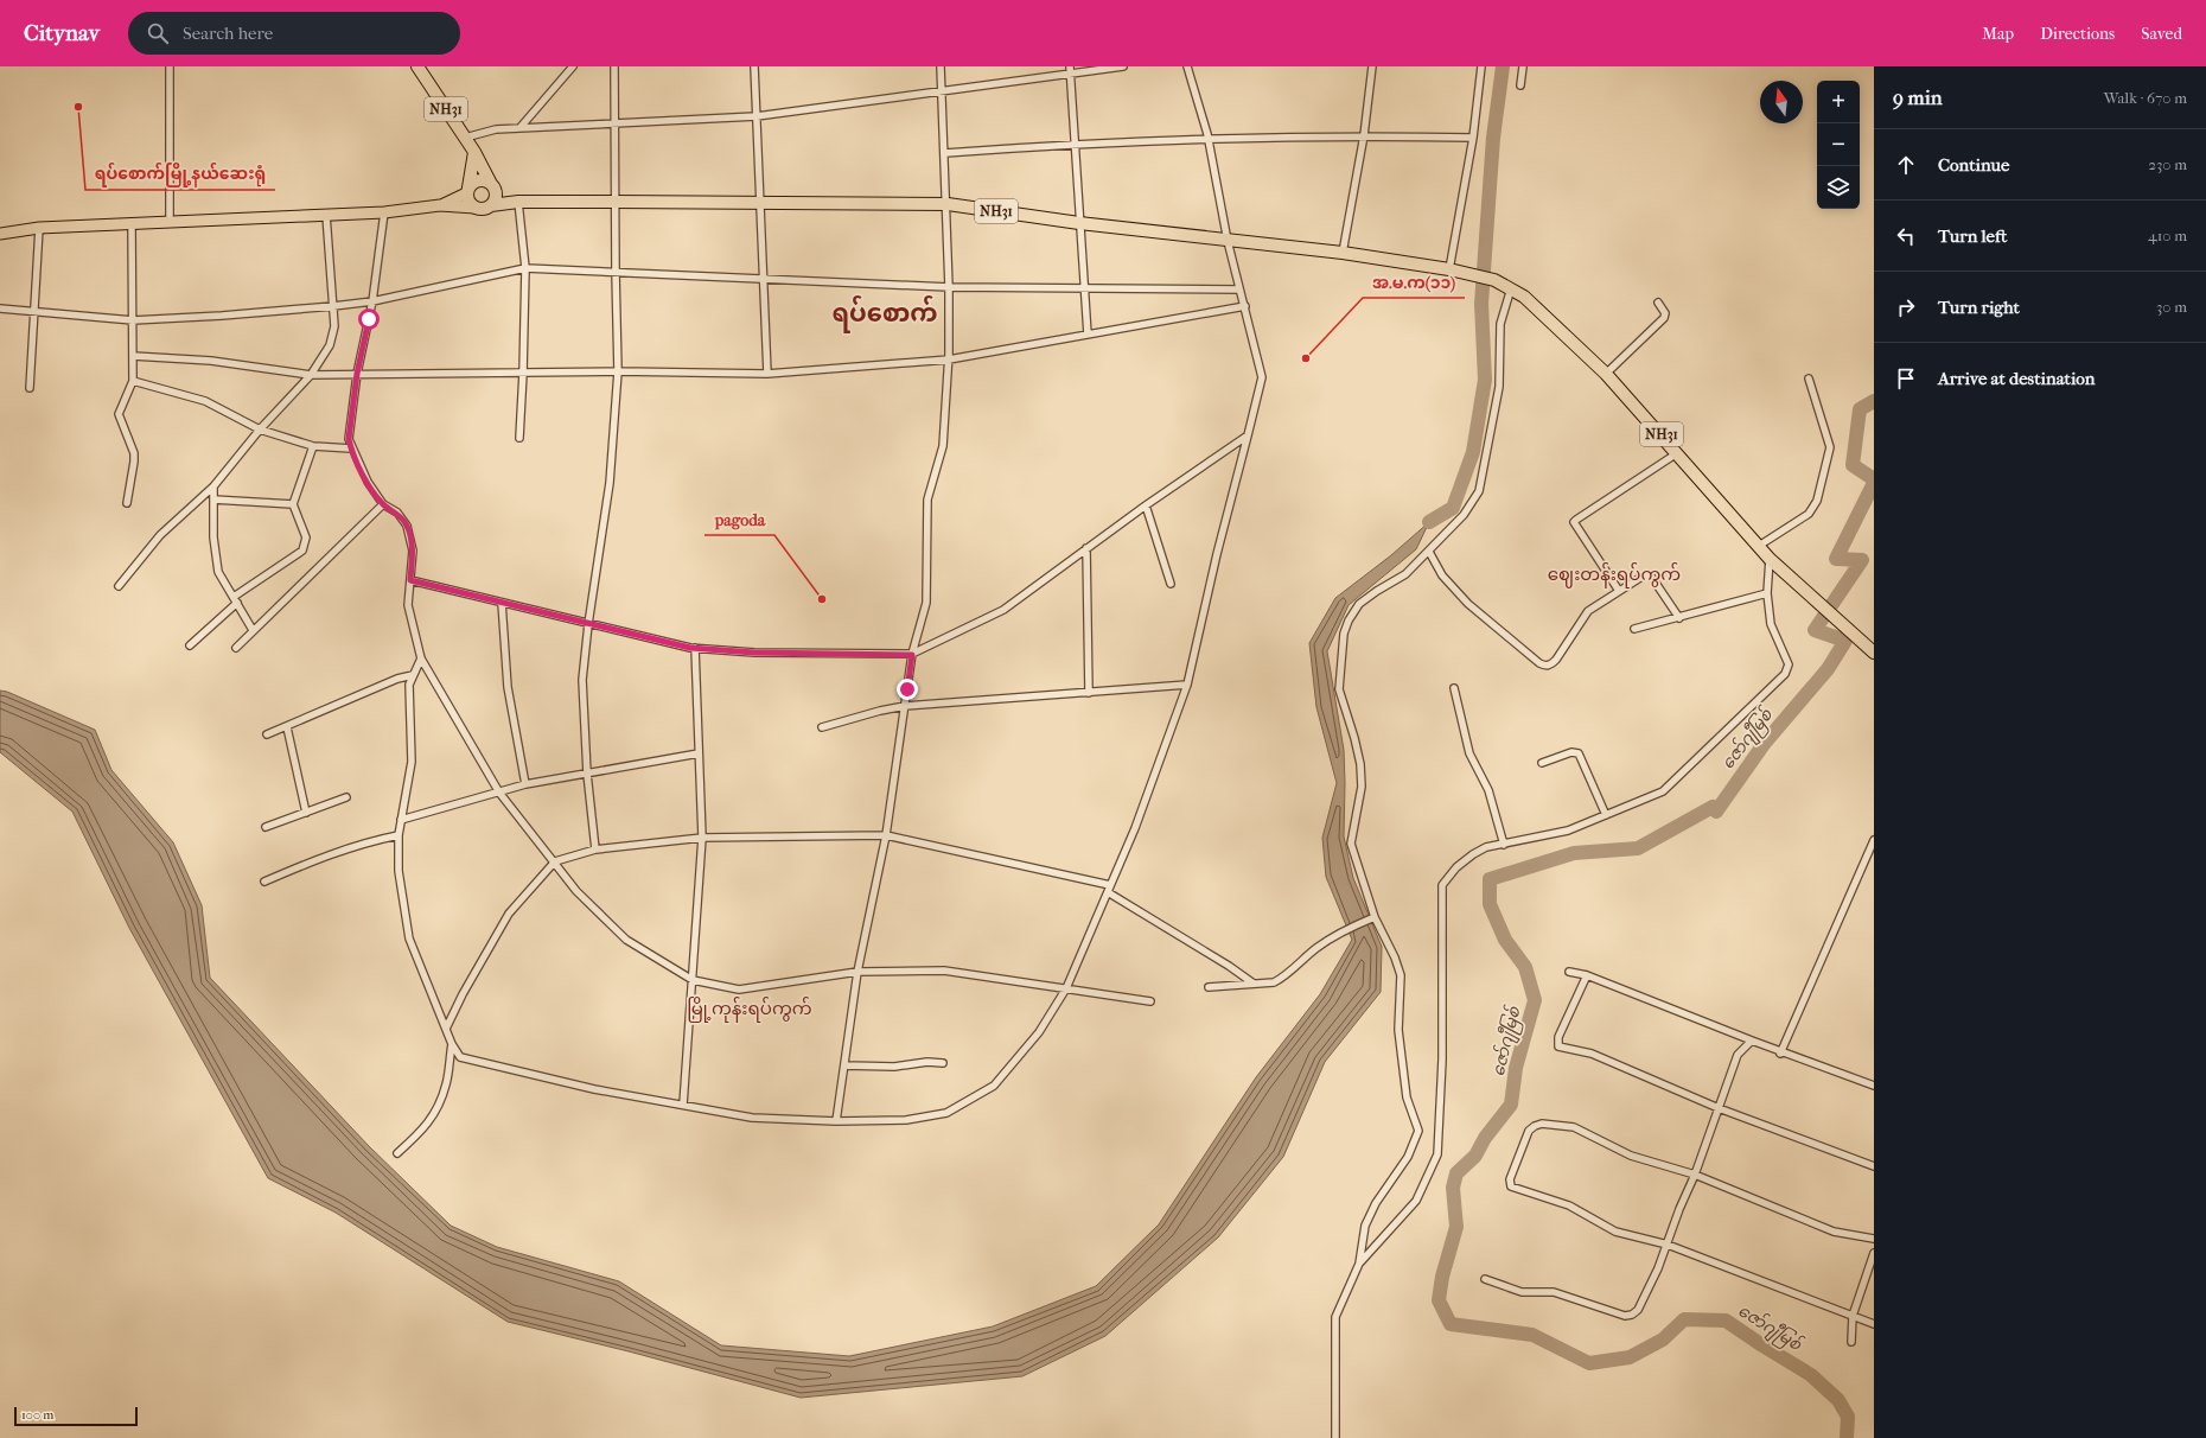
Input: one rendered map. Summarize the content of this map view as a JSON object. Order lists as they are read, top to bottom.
{
  "streets": {
    "highway": ["NH31"]
  },
  "districts": ["ရပ်စောက်", "ဈေးတန်းရပ်ကွက်", "မြို့ကုန်းရပ်ကွက်"],
  "water": ["ဇော်ဂျီမြစ်"],
  "places": ["ရပ်စောက်မြို့နယ်ဆေးရုံ", "အ.မ.က(၁၁)", "pagoda"],
  "scale_bar": "100 m",
  "north": "top",
  "page": {
    "header": "Citynav",
    "search": "Search here",
    "nav": ["Map", "Directions", "Saved"],
    "heading": ["9 min", "Walk · 670 m"],
    "map_buttons": ["+", "−"],
    "list": [
      ["Continue", "230 m"],
      ["Turn left", "410 m"],
      ["Turn right", "30 m"],
      "Arrive at destination"
    ],
    "scale": "100 m"
  }
}
